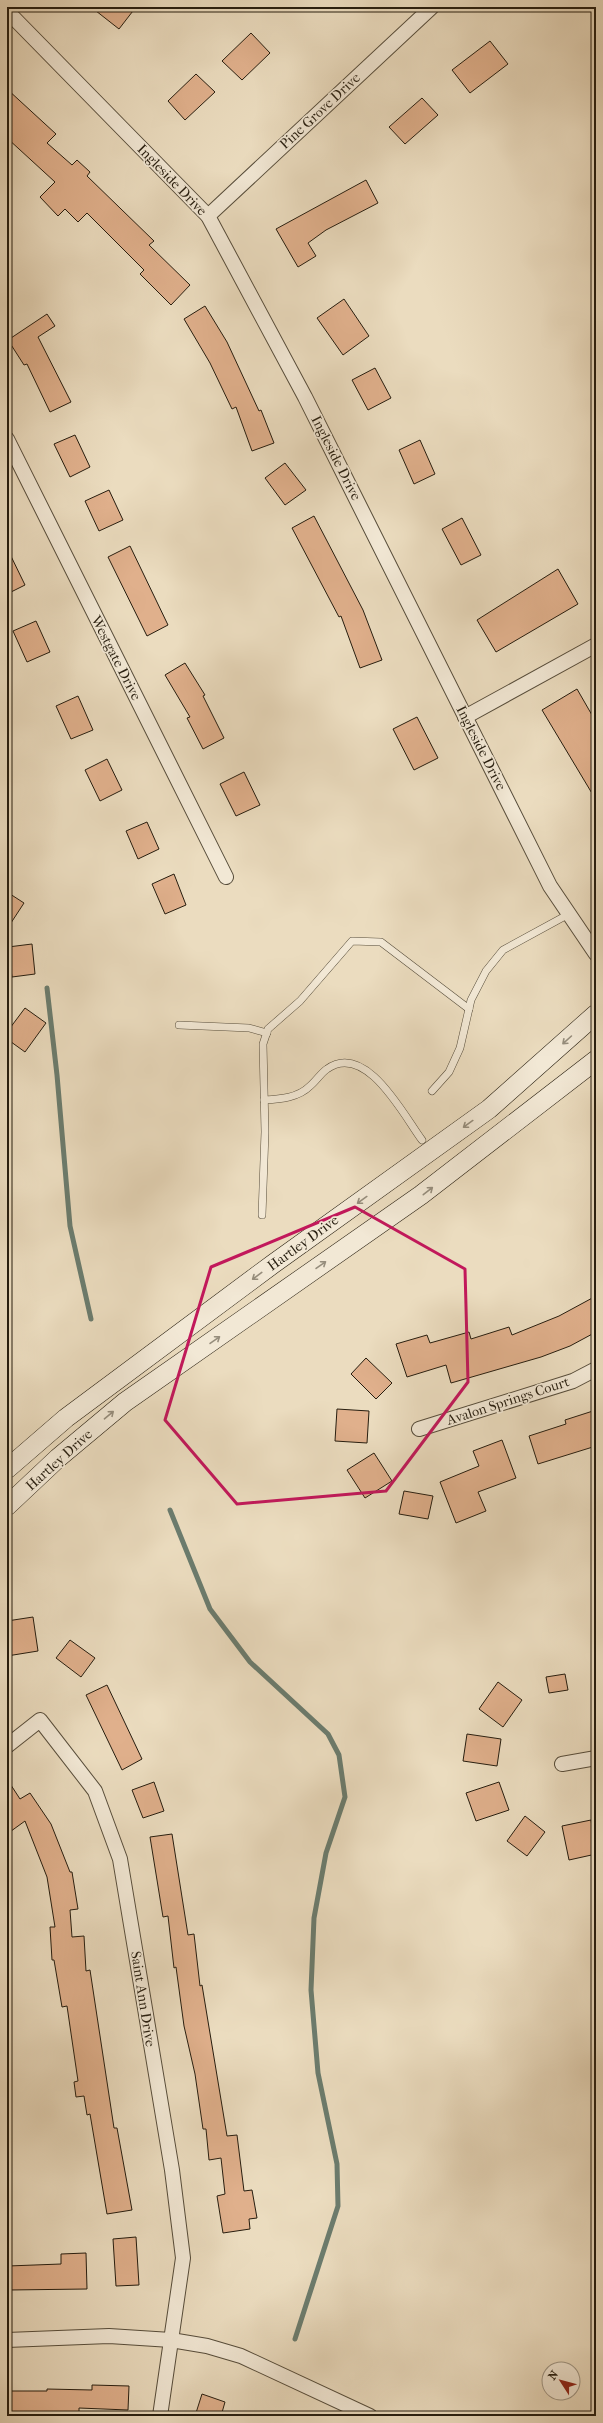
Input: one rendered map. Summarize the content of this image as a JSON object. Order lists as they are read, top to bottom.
{
  "streets": {
    "street": [
      "Pine Grove Drive",
      "Ingleside Drive",
      "Westgate Drive",
      "Hartley Drive",
      "Avalon Springs Court",
      "Saint Ann Drive"
    ]
  },
  "crossings": [
    ["Pine Grove Drive", "Ingleside Drive"]
  ],
  "north": "top left"
}
